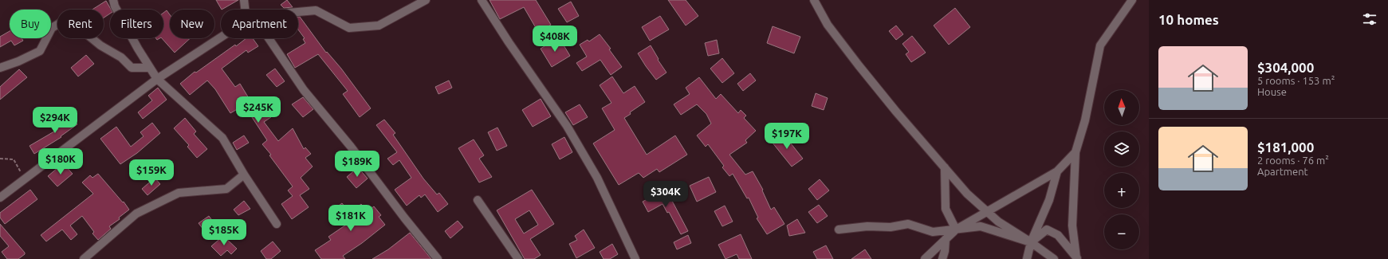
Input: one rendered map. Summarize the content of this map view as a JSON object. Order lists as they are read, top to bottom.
{
  "north": "top",
  "page": {
    "heading": "10 homes",
    "chip": [
      "Buy",
      "Rent",
      "Filters",
      "New",
      "Apartment"
    ],
    "price": [
      "$408K",
      "$245K",
      "$294K",
      "$197K",
      "$180K",
      "$189K",
      "$159K",
      "$304K",
      "$181K",
      "$185K"
    ],
    "list": [
      {
        "name": "$304,000",
        "note": "5 rooms · 153 m² · House"
      },
      {
        "name": "$181,000",
        "note": "2 rooms · 76 m² · Apartment"
      }
    ],
    "map_buttons": ["+", "−"]
  }
}
